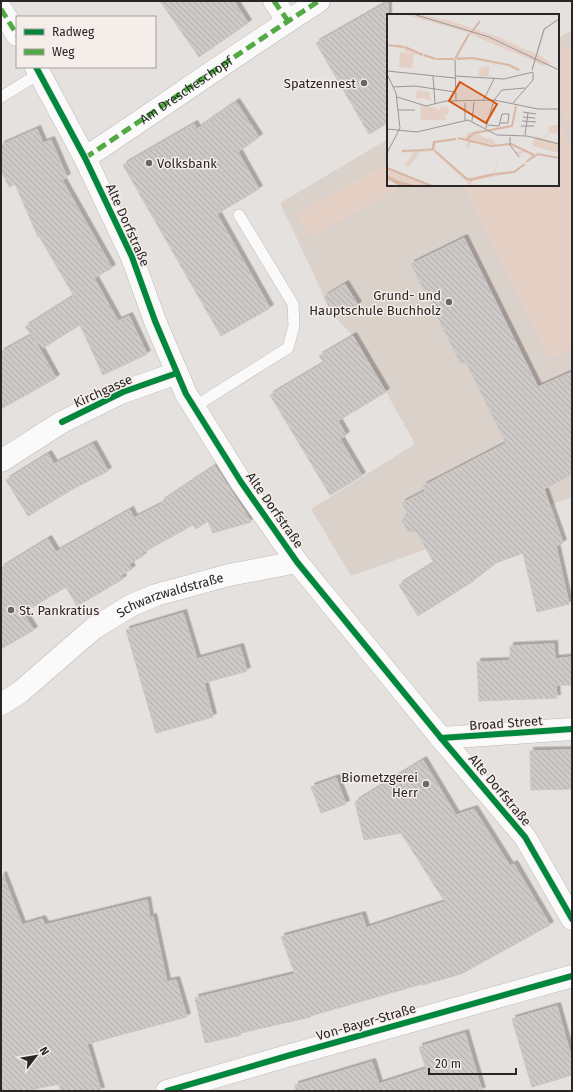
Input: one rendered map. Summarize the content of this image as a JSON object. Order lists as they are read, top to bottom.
{
  "streets": {
    "street": [
      "Am Drescheschopf",
      "Alte Dorfstraße",
      "Kirchgasse",
      "Schwarzwaldstraße",
      "Broad Street",
      "Von-Bayer-Straße"
    ]
  },
  "crossings": [
    ["Am Drescheschopf", "Alte Dorfstraße"],
    ["Alte Dorfstraße", "Kirchgasse"],
    ["Alte Dorfstraße", "Schwarzwaldstraße"],
    ["Alte Dorfstraße", "Broad Street"]
  ],
  "places": [
    "Spatzennest",
    "Volksbank",
    "Grund- und Hauptschule Buchholz",
    "St. Pankratius",
    "Biometzgerei Herr"
  ],
  "legend": ["Radweg", "Weg"],
  "scale_bar": "20 m",
  "north": "top right"
}
